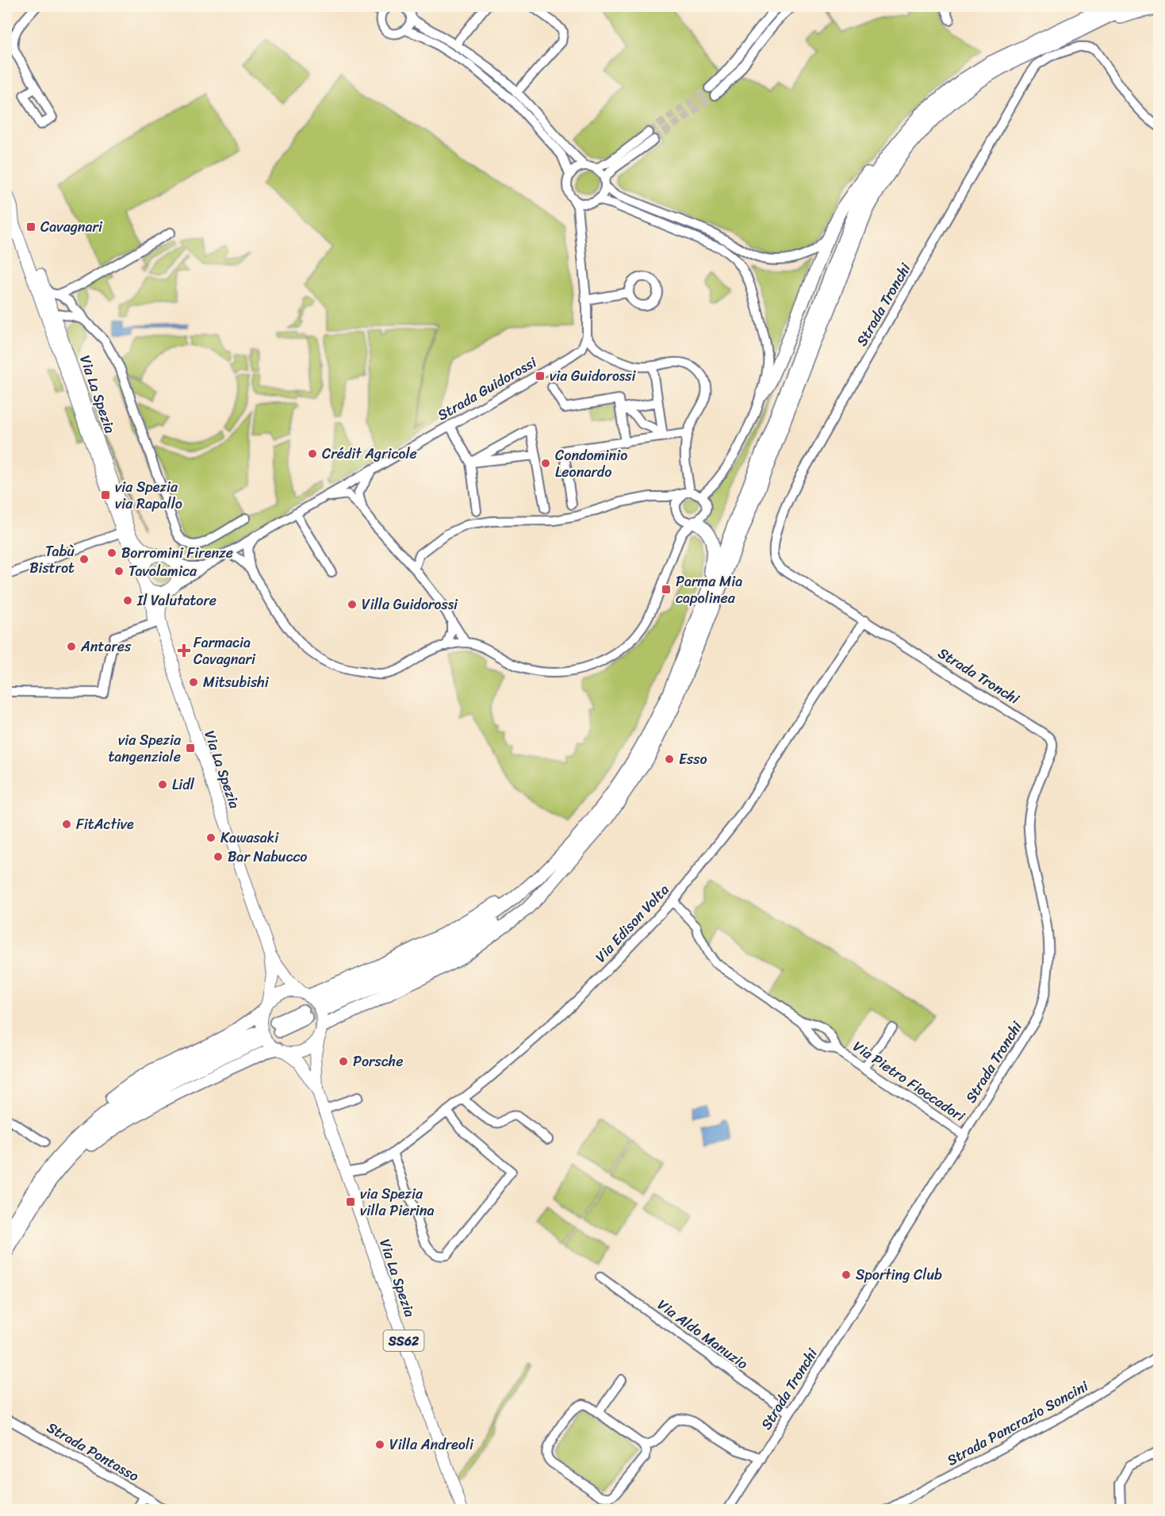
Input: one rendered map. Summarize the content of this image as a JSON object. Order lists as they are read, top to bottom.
{
  "streets": {
    "main road": ["Via La Spezia", "SS62"],
    "street": [
      "Strada Tronchi",
      "Strada Guidorossi",
      "Via Edison Volta",
      "Via Pietro Fioccadori",
      "Via Aldo Manuzio",
      "Strada Pancrazio Soncini",
      "Strada Pontasso"
    ]
  },
  "crossings": [
    ["Strada Tronchi", "Via Edison Volta"],
    ["Strada Tronchi", "Via Pietro Fioccadori"],
    ["Strada Tronchi", "Via Aldo Manuzio"],
    ["Strada Guidorossi", "Via La Spezia"],
    ["Via La Spezia", "Via Edison Volta"],
    ["Via Edison Volta", "Via Pietro Fioccadori"]
  ],
  "places": {
    "transit": [
      "Cavagnari",
      "via Guidorossi",
      "via Spezia via Rapallo",
      "Parma Mia capolinea",
      "via Spezia tangenziale",
      "via Spezia villa Pierina"
    ],
    "other": [
      "Crédit Agricole",
      "Condominio Leonardo",
      "Borromini Firenze",
      "Tabù Bistrot",
      "Tavolamica",
      "Il Valutatore",
      "Villa Guidorossi",
      "Antares",
      "Mitsubishi",
      "Esso",
      "Lidl",
      "FitActive",
      "Kawasaki",
      "Bar Nabucco",
      "Porsche",
      "Sporting Club",
      "Villa Andreoli"
    ],
    "health": ["Farmacia Cavagnari"]
  }
}
